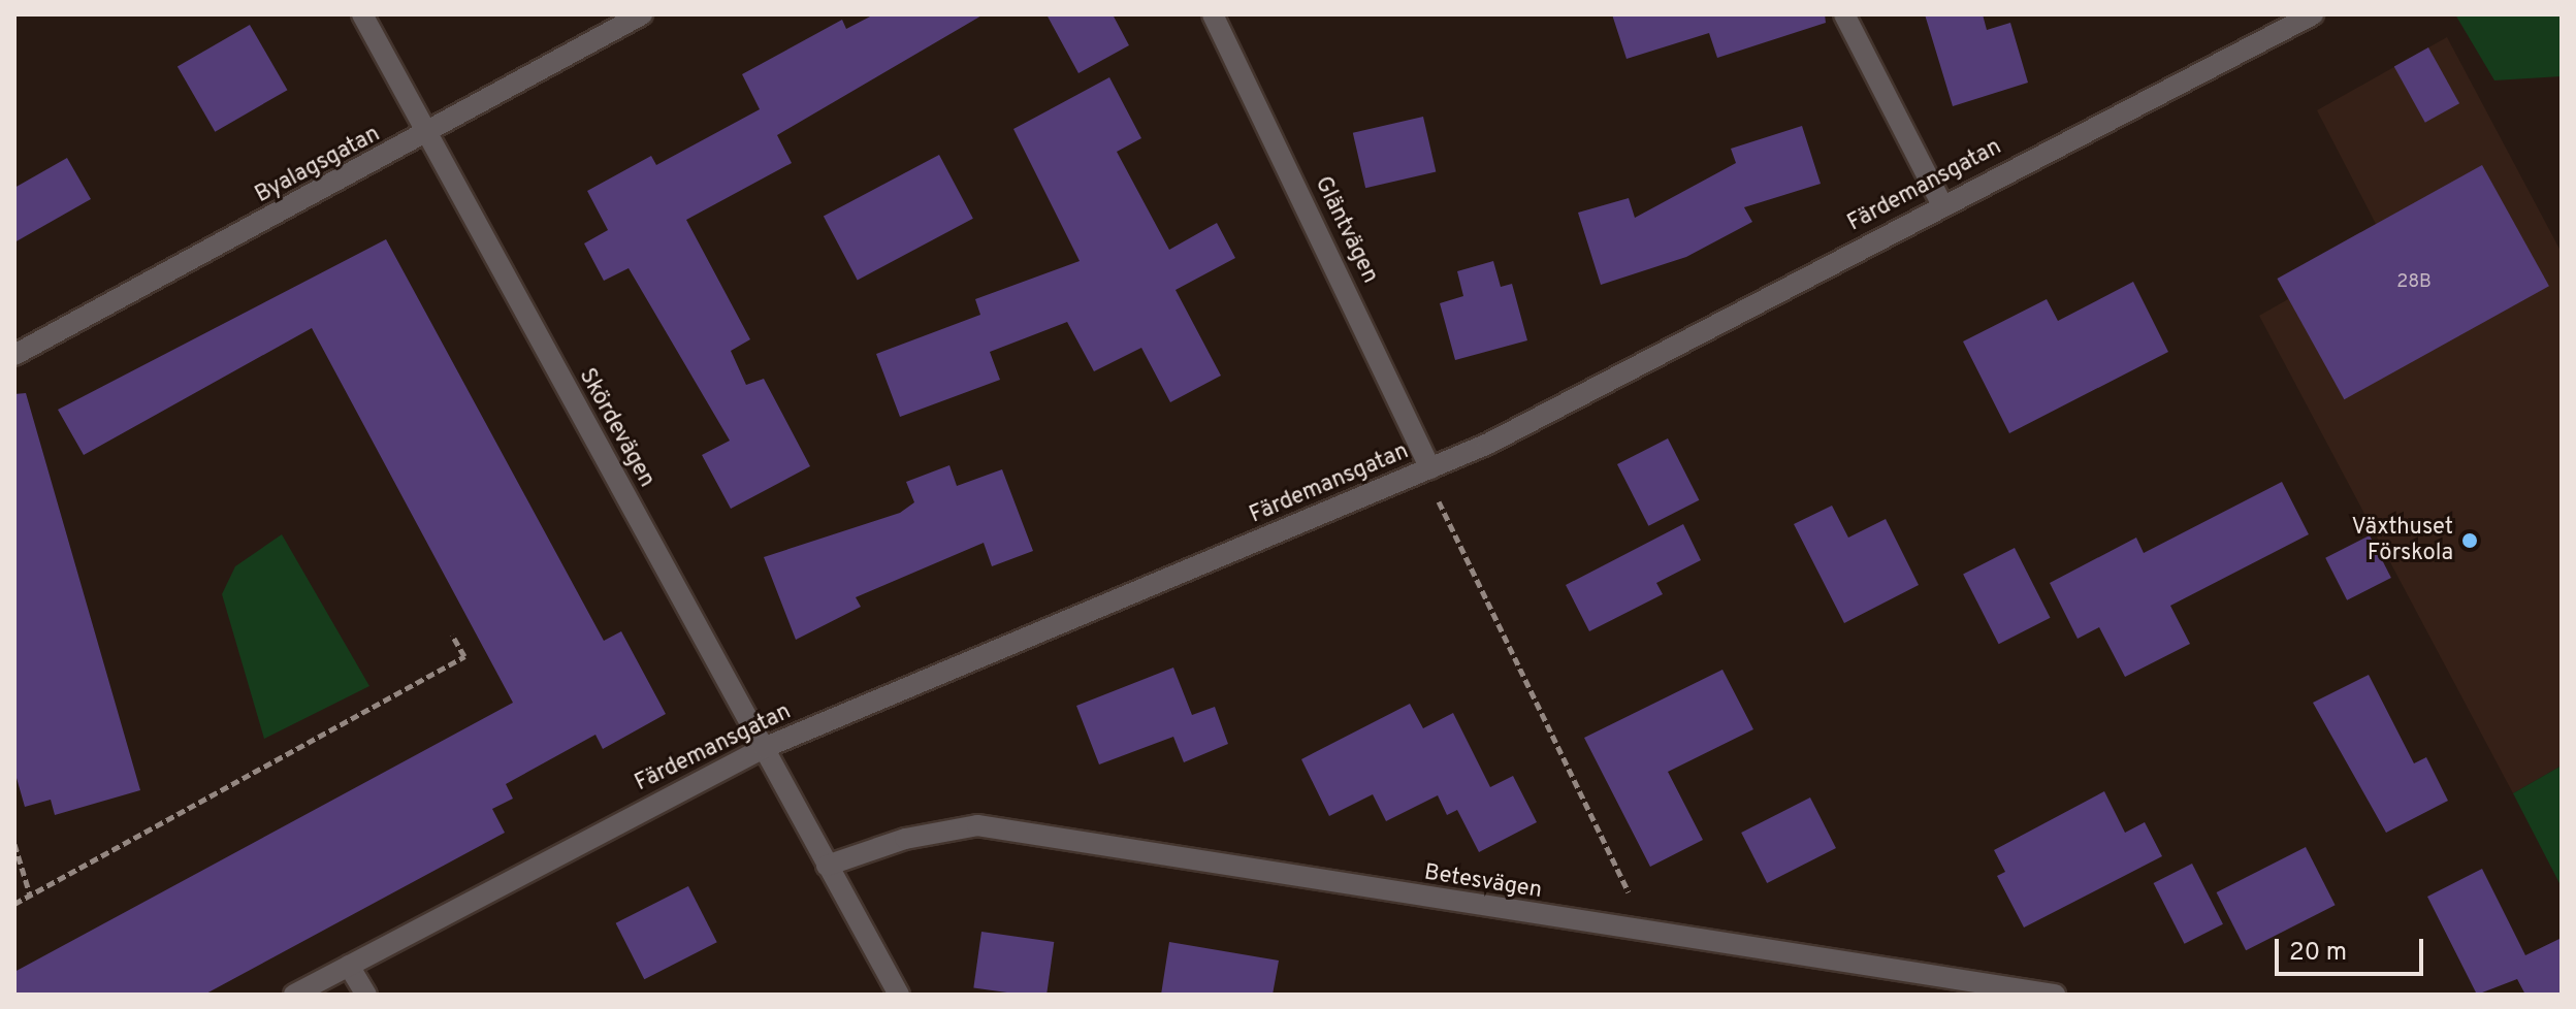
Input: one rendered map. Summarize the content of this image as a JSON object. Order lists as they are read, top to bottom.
{
  "streets": {
    "street": [
      "Byalagsgatan",
      "Färdemansgatan",
      "Gläntvägen",
      "Skördevägen",
      "Betesvägen"
    ]
  },
  "crossings": [
    ["Byalagsgatan", "Skördevägen"],
    ["Färdemansgatan", "Gläntvägen"],
    ["Färdemansgatan", "Skördevägen"],
    ["Skördevägen", "Betesvägen"]
  ],
  "places": ["Växthuset Förskola"],
  "house_numbers": ["28B"],
  "scale_bar": "20 m"
}
